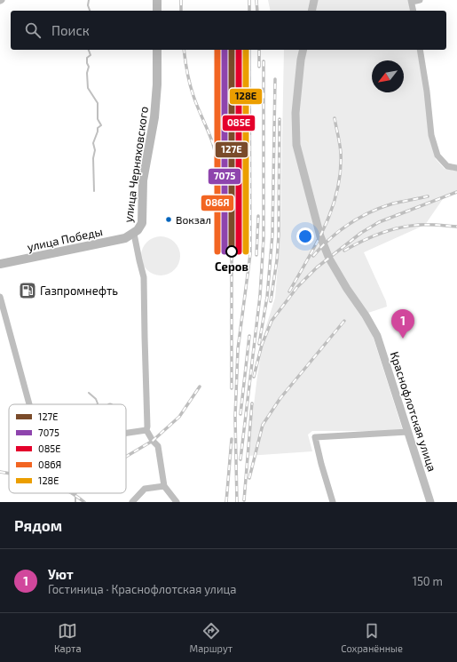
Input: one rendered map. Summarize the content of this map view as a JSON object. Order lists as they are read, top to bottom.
{
  "streets": {
    "main road": ["улица Черняховского", "улица Победы"],
    "street": ["Краснофлотская улица"]
  },
  "crossings": [
    ["улица Черняховского", "улица Победы"]
  ],
  "places": {
    "other": ["Вокзал", "Серов"],
    "fuel station": ["Газпромнефть"]
  },
  "lines": [
    "transit line 127Е",
    "transit line 7075",
    "transit line 085Е",
    "transit line 086Я",
    "transit line 128Е"
  ],
  "legend": [
    "127Е",
    "7075",
    "085Е",
    "086Я",
    "128Е"
  ],
  "north": "bottom left",
  "page": {
    "search": "Поиск",
    "pins": "1",
    "heading": "Рядом",
    "list": [
      {
        "mark": "1",
        "name": "Уют",
        "note": "Гостиница · Краснофлотская улица",
        "value": "150 m"
      }
    ],
    "nav": ["Карта", "Маршрут", "Сохранённые"]
  }
}
